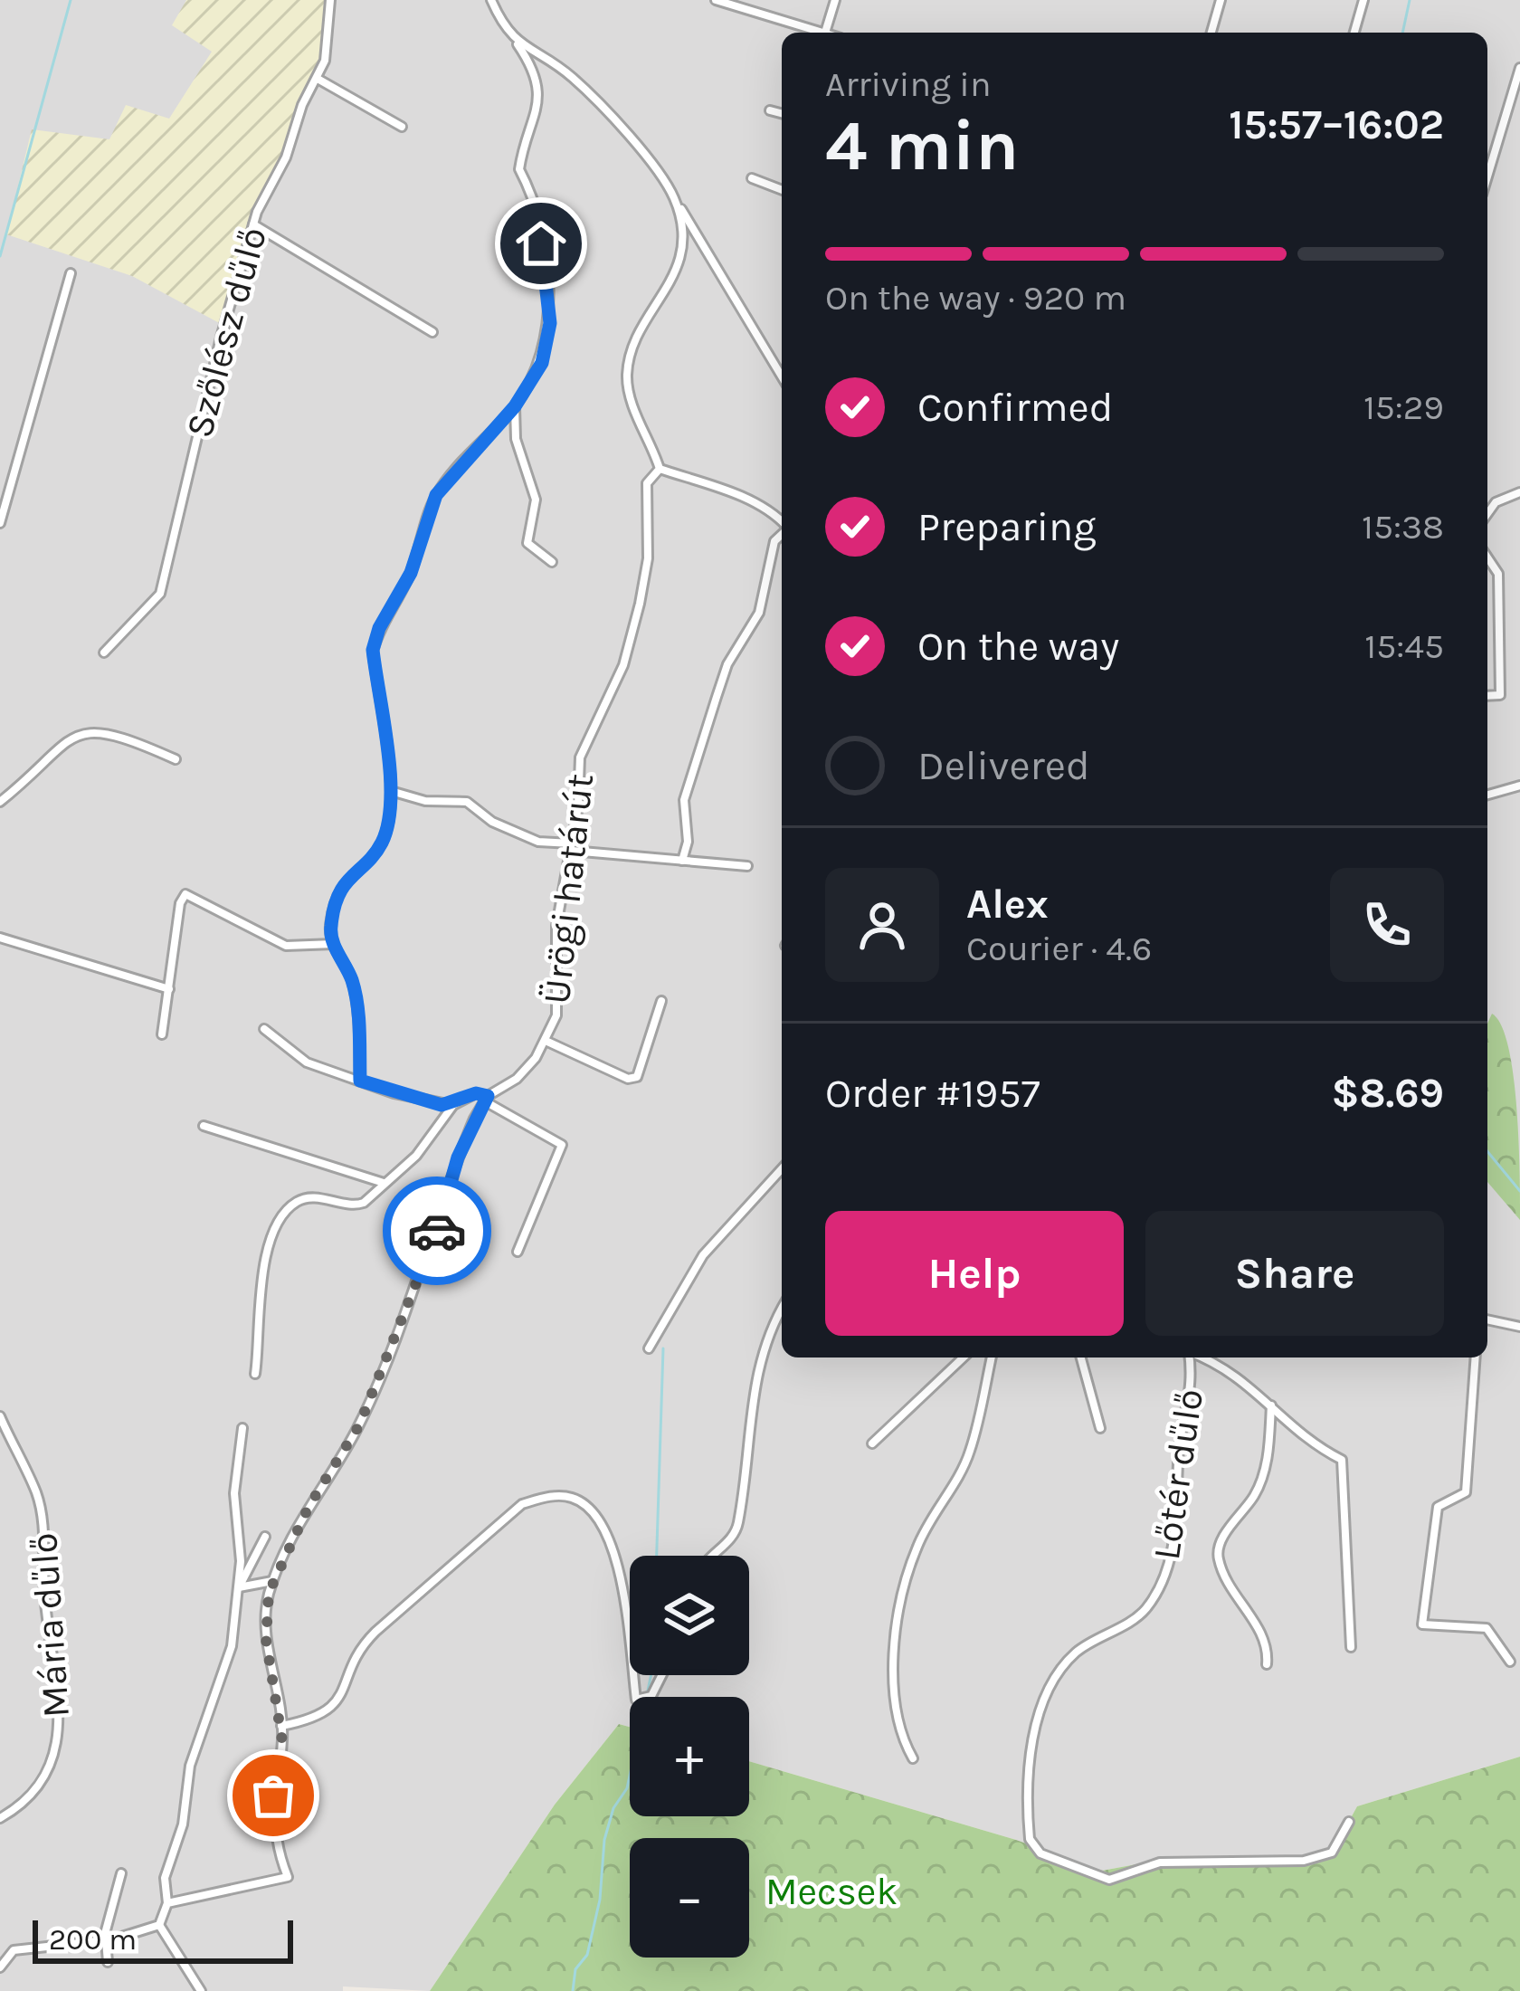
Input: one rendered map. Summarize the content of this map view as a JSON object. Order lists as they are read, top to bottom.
{
  "streets": {
    "street": [
      "Szőlész dűlő",
      "Ürögi határút",
      "Lőtér dűlő",
      "Mária dűlő"
    ]
  },
  "parks": ["Mecsek"],
  "scale_bar": "200 m",
  "page": {
    "heading": ["4 min", "Arriving in", "15:57–16:02"],
    "panel": [
      "Alex",
      "Courier · 4.6",
      "Order #1957",
      "$8.69"
    ],
    "bar": "On the way · 920 m",
    "list": [
      ["Confirmed", "15:29"],
      ["Preparing", "15:38"],
      ["On the way", "15:45"],
      "Delivered"
    ],
    "buttons": ["Help", "Share"],
    "map_buttons": ["+", "−"],
    "scale": "200 m"
  }
}
